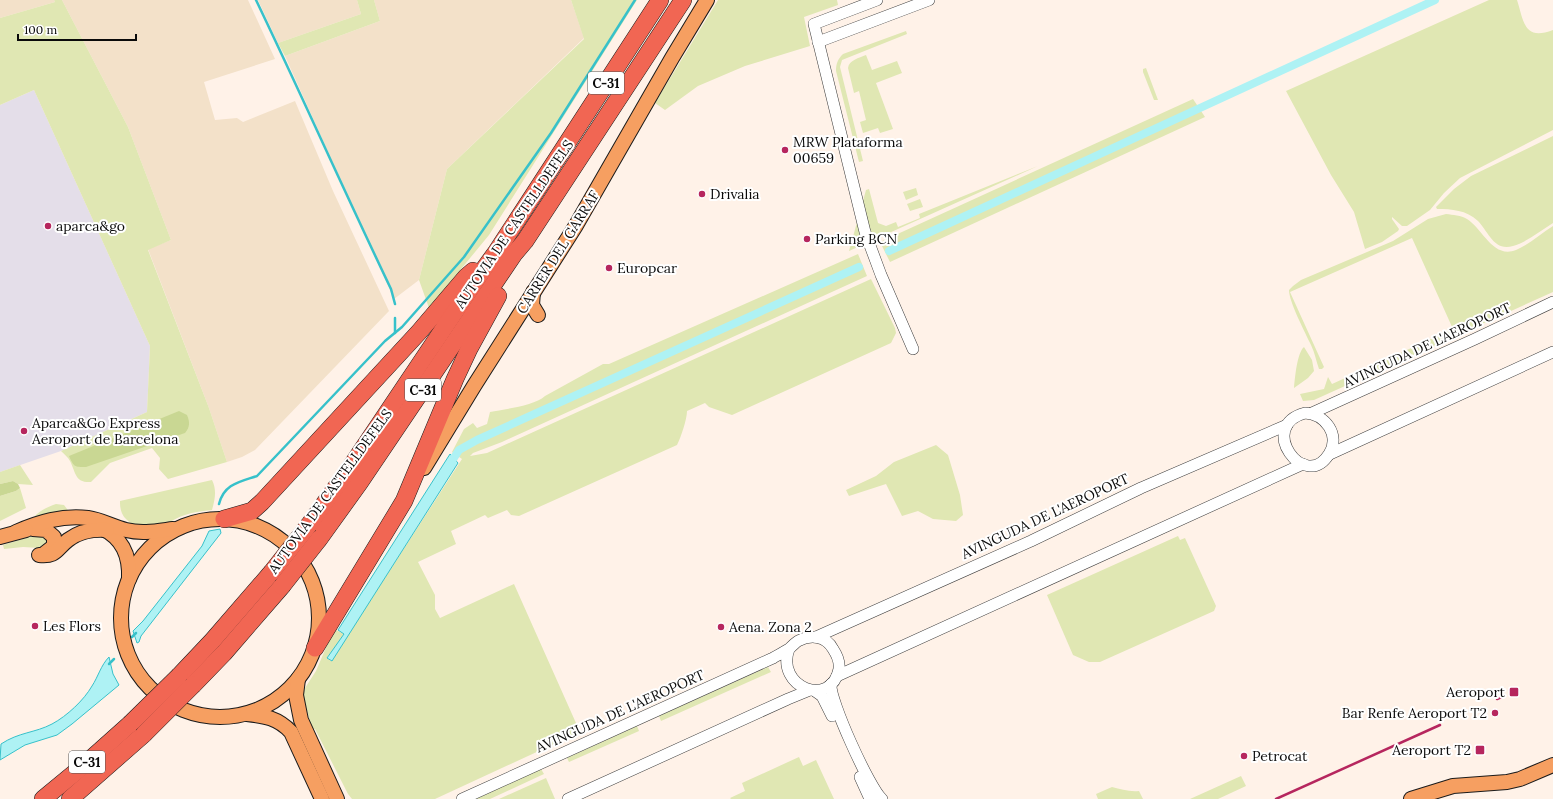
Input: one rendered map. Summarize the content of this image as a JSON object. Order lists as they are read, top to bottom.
{
  "streets": {
    "highway": ["C-31", "AUTOVIA DE CASTELLDEFELS"],
    "main road": ["CARRER DEL GARRAF"],
    "street": ["AVINGUDA DE L'AEROPORT"]
  },
  "places": {
    "other": [
      "MRW Plataforma 00659",
      "Drivalia",
      "aparca&go",
      "Parking BCN",
      "Europcar",
      "Aparca&Go Express Aeroport de Barcelona",
      "Les Flors",
      "Aena. Zona 2",
      "Bar Renfe Aeroport T2",
      "Petrocat"
    ],
    "transit": ["Aeroport", "Aeroport T2"]
  },
  "scale_bar": "100 m"
}
